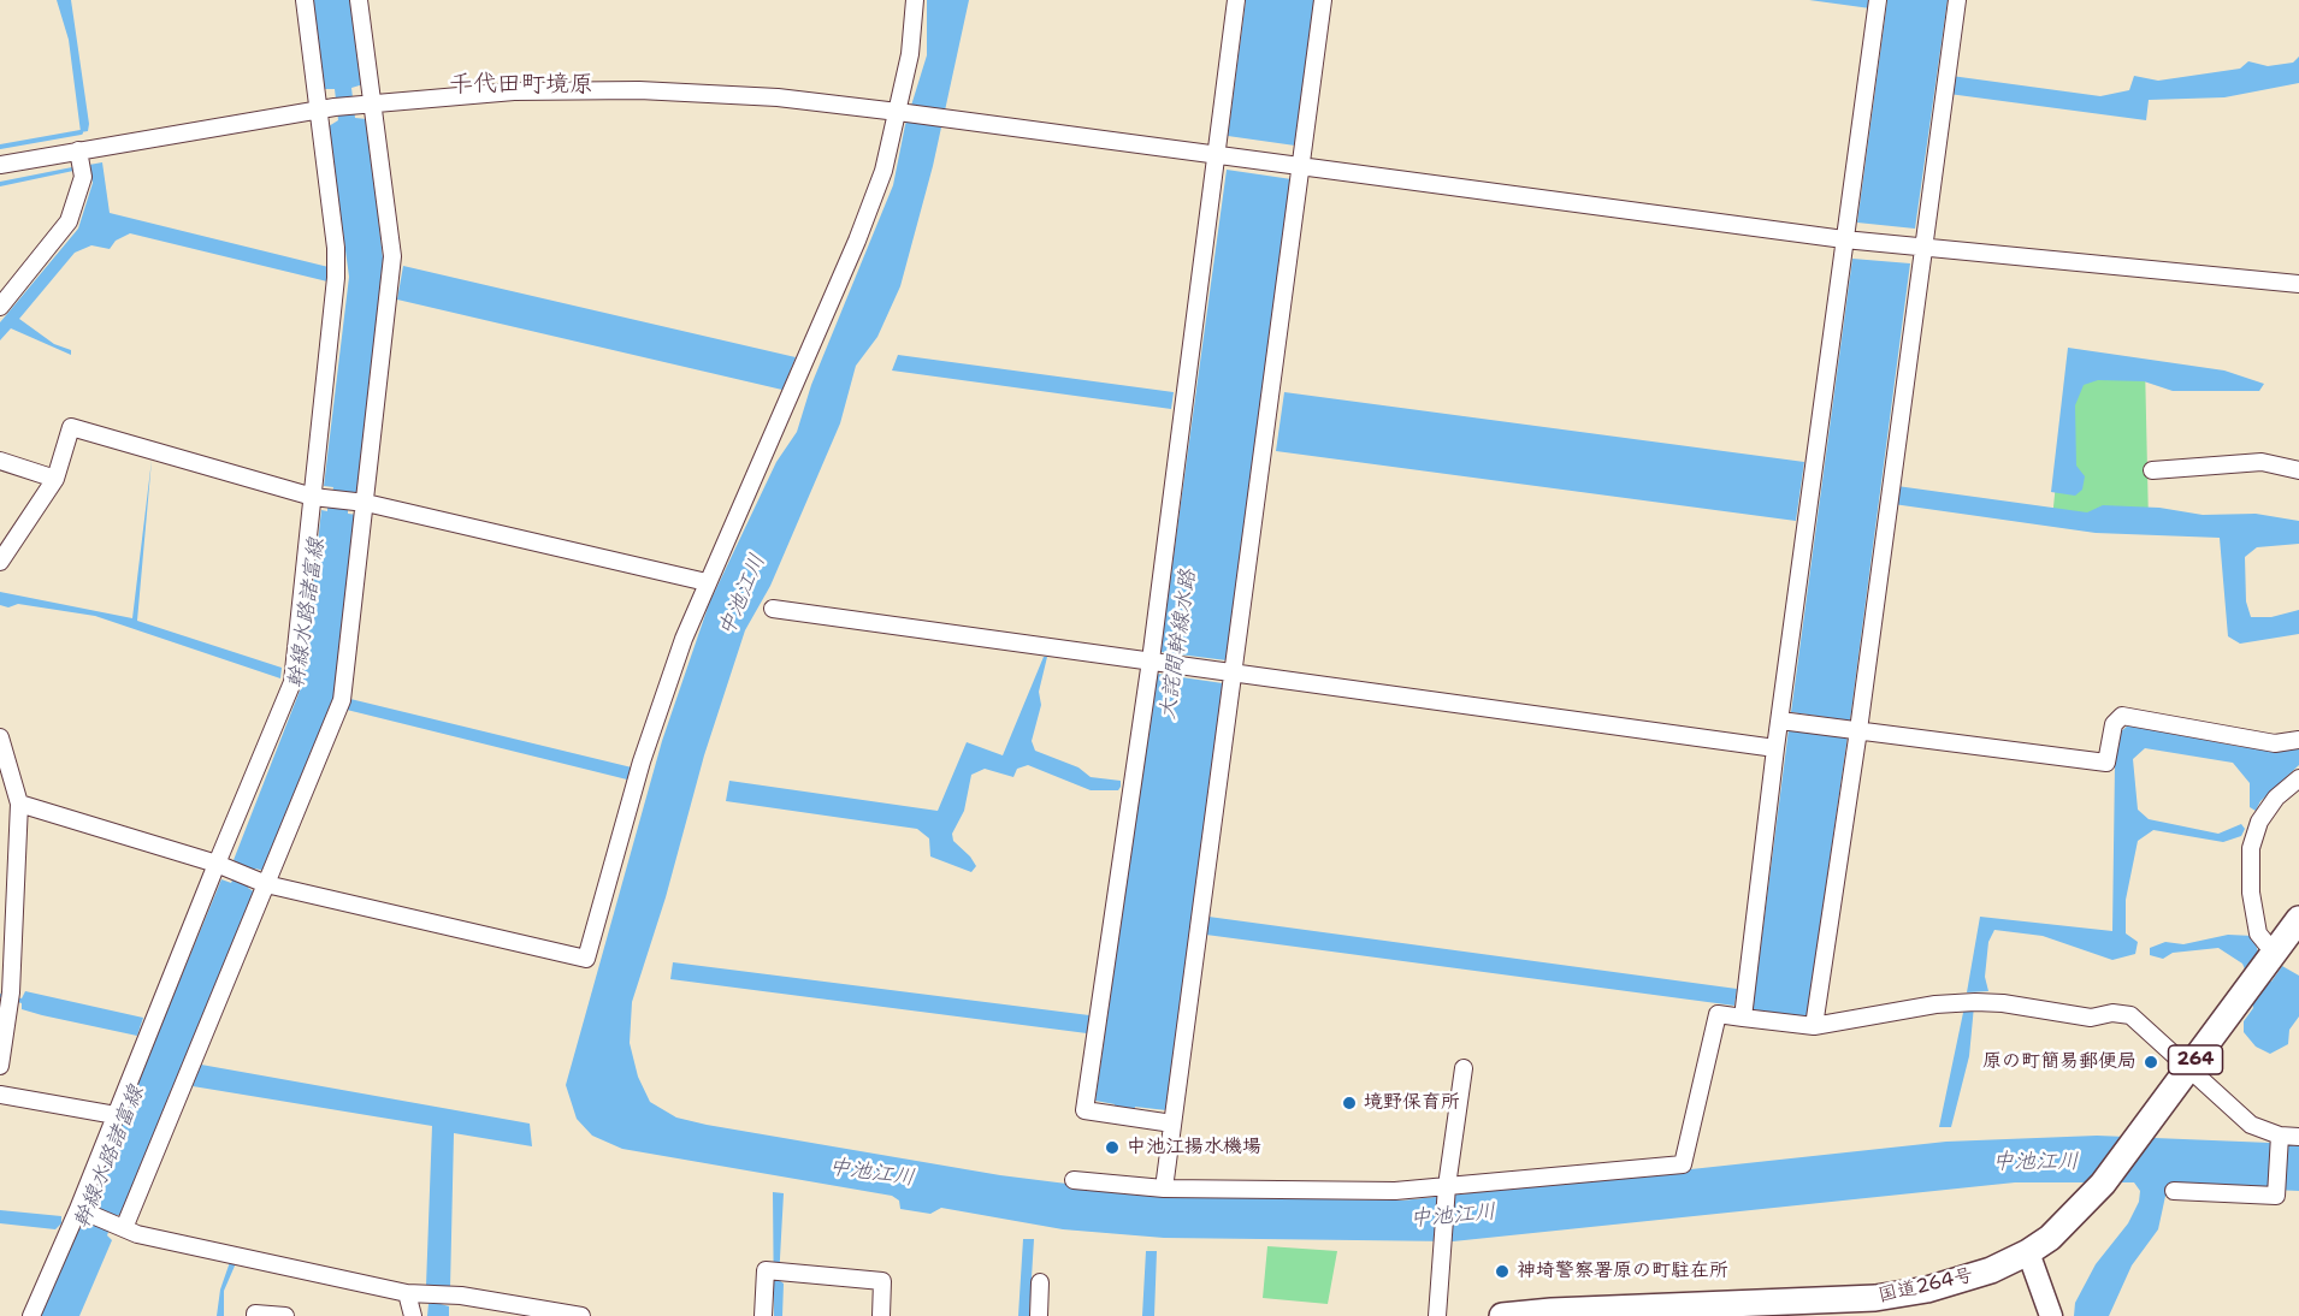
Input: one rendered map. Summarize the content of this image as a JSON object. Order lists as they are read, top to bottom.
{
  "streets": {
    "highway": ["264", "国道264号"]
  },
  "crossings": [
    ["264", "国道264号"]
  ],
  "districts": ["千代田町境原"],
  "water": ["中池江川", "幹線水路諸富線", "大詫間幹線水路"],
  "places": [
    "原の町簡易郵便局",
    "境野保育所",
    "中池江揚水機場",
    "神埼警察署原の町駐在所"
  ]
}
